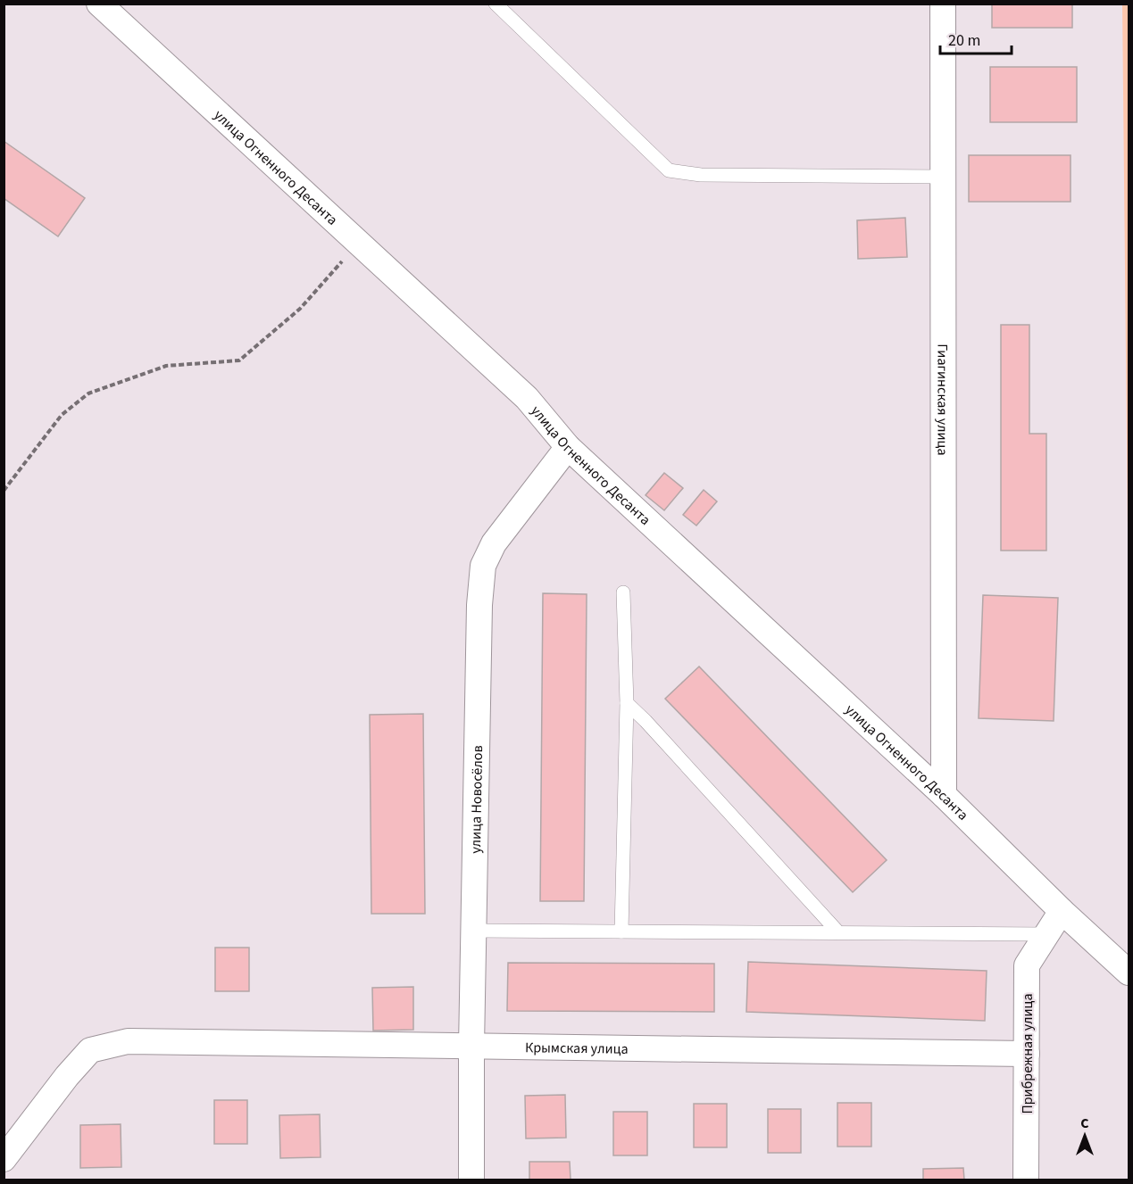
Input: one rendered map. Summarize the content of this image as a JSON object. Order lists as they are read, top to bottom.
{
  "streets": {
    "street": [
      "улица Огненного Десанта",
      "Гиагинская улица",
      "улица Новосёлов",
      "Крымская улица",
      "Прибрежная улица"
    ]
  },
  "crossings": [
    ["улица Огненного Десанта", "Гиагинская улица"],
    ["улица Огненного Десанта", "улица Новосёлов"],
    ["улица Новосёлов", "Крымская улица"],
    ["Крымская улица", "Прибрежная улица"]
  ],
  "scale_bar": "20 m",
  "north": "top"
}
